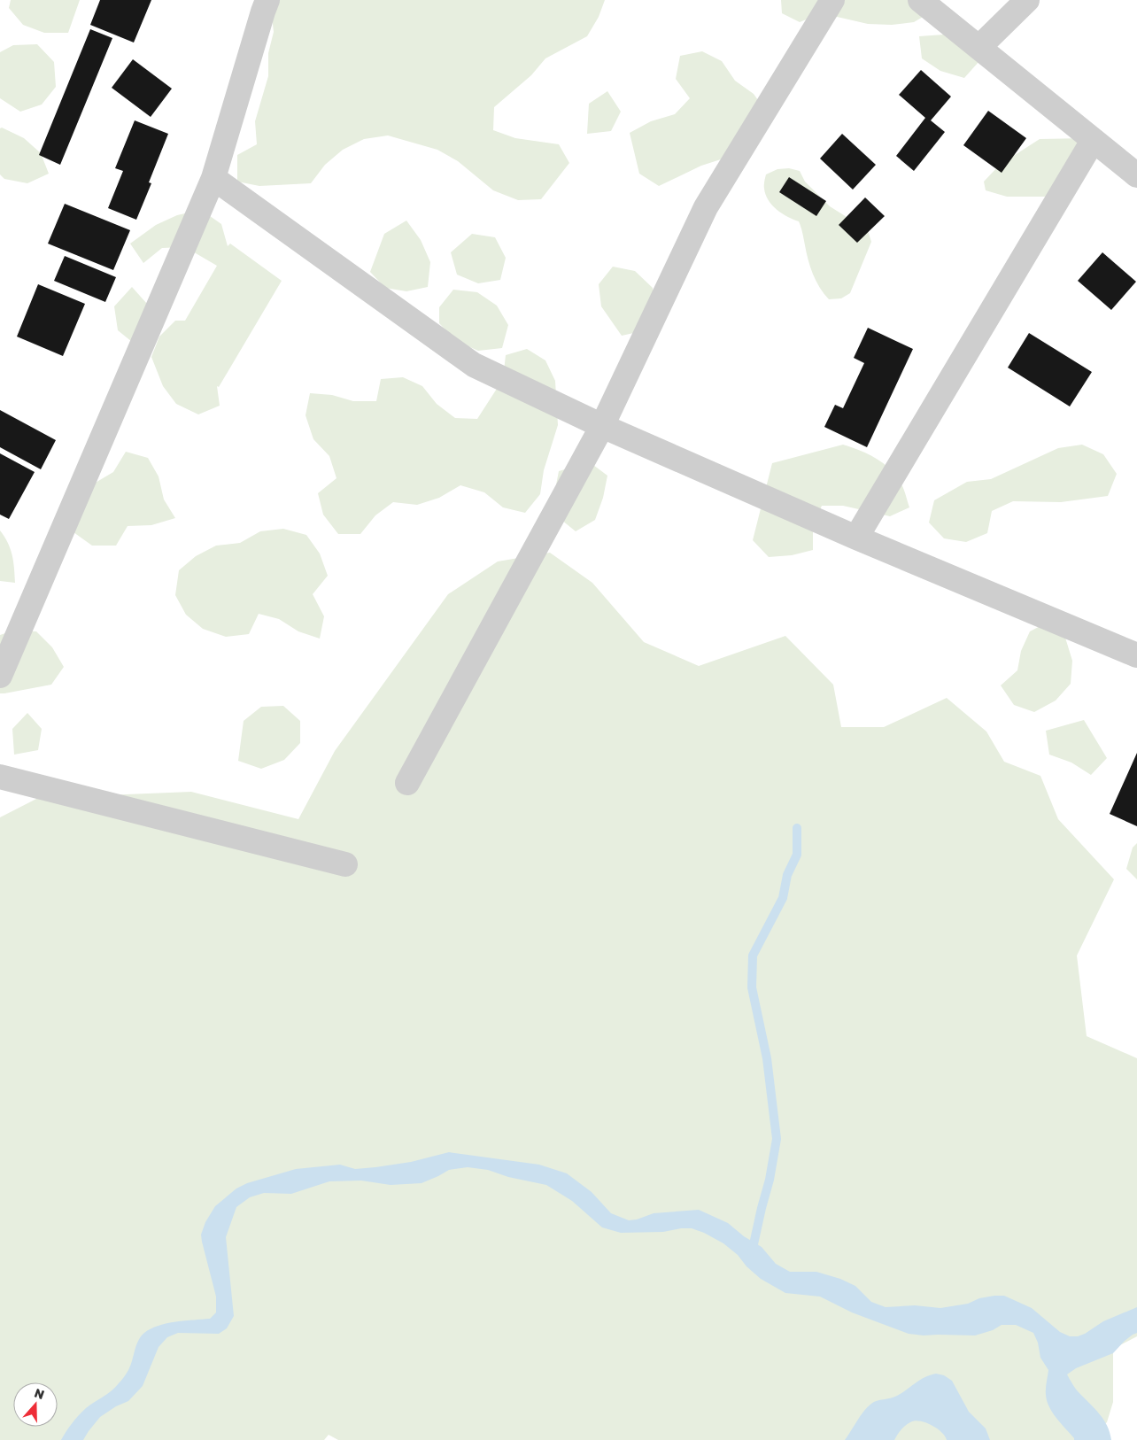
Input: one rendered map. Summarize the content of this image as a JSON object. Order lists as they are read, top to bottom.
{
  "north": "top"
}
